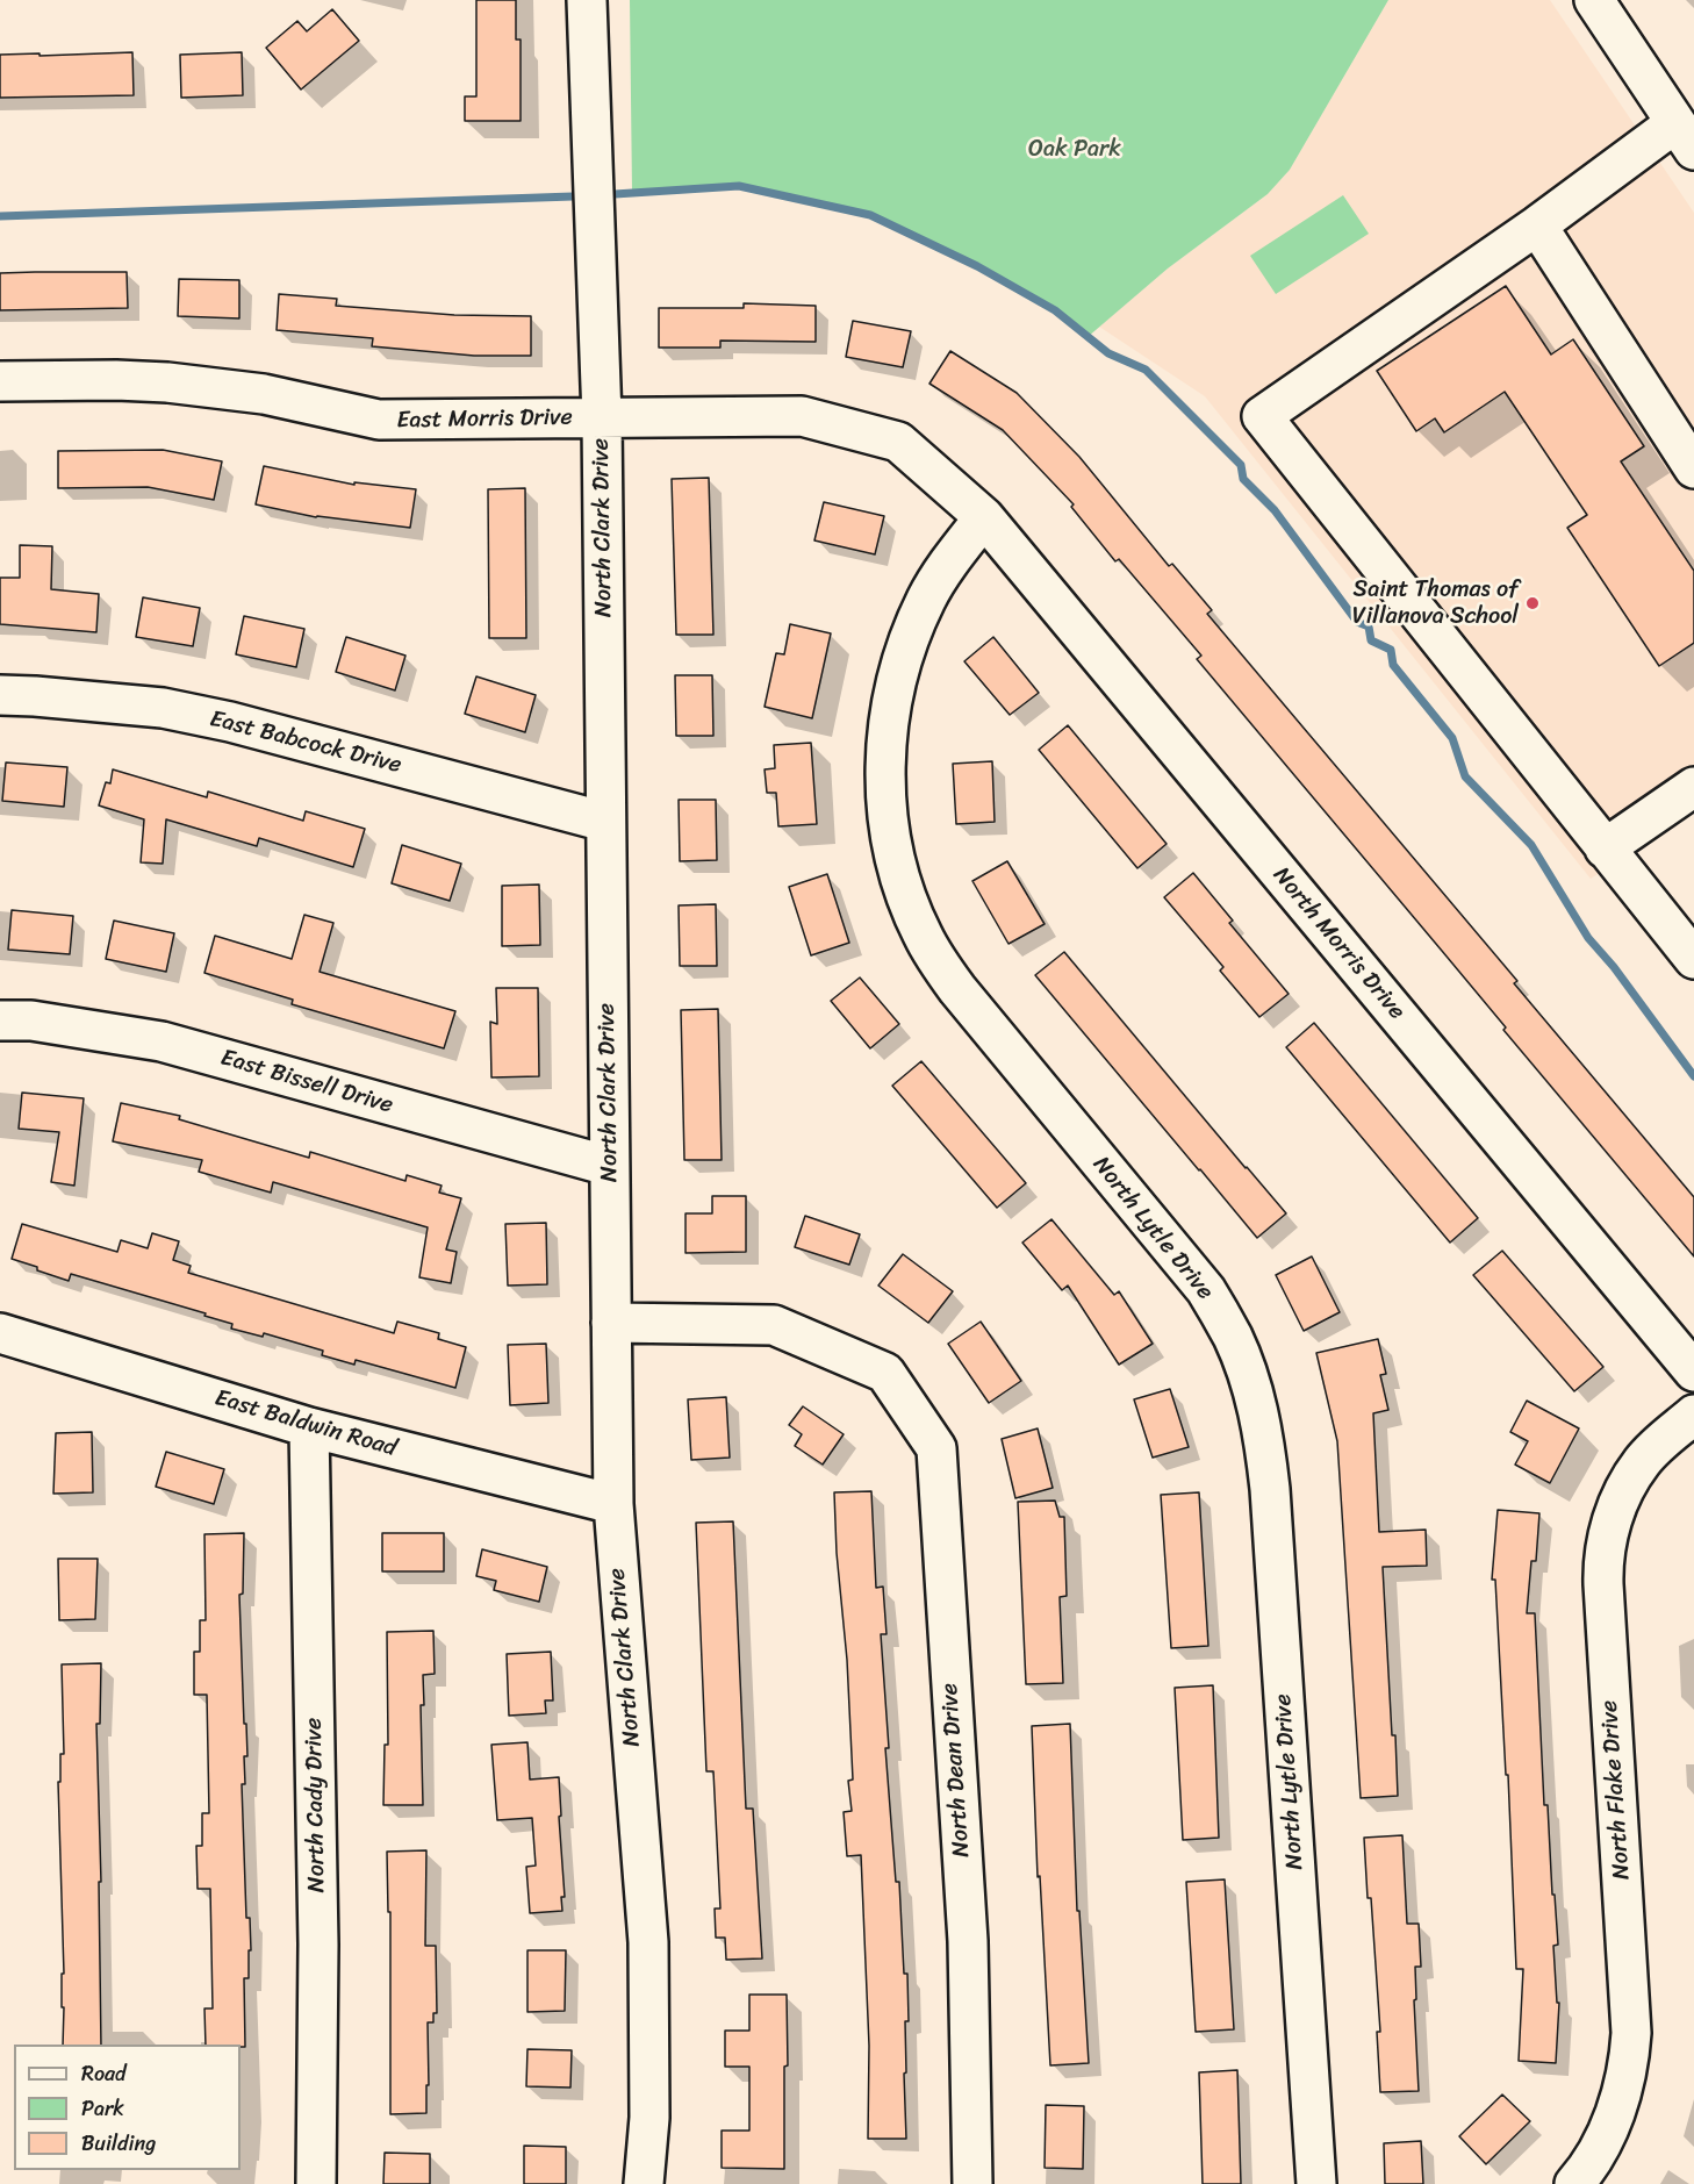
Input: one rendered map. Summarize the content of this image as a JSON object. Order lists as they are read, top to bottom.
{
  "streets": {
    "street": [
      "East Morris Drive",
      "North Clark Drive",
      "East Babcock Drive",
      "North Morris Drive",
      "East Bissell Drive",
      "North Lytle Drive",
      "East Baldwin Road",
      "North Dean Drive",
      "North Flake Drive",
      "North Cady Drive"
    ]
  },
  "crossings": [
    ["East Morris Drive", "North Clark Drive"],
    ["East Morris Drive", "North Morris Drive"],
    ["East Morris Drive", "North Lytle Drive"],
    ["North Clark Drive", "East Babcock Drive"],
    ["North Clark Drive", "East Bissell Drive"],
    ["North Clark Drive", "East Baldwin Road"],
    ["North Clark Drive", "North Dean Drive"],
    ["North Morris Drive", "North Lytle Drive"],
    ["East Baldwin Road", "North Cady Drive"]
  ],
  "parks": ["Oak Park"],
  "places": ["Saint Thomas of Villanova School"],
  "legend": ["Road", "Park", "Building"]
}
